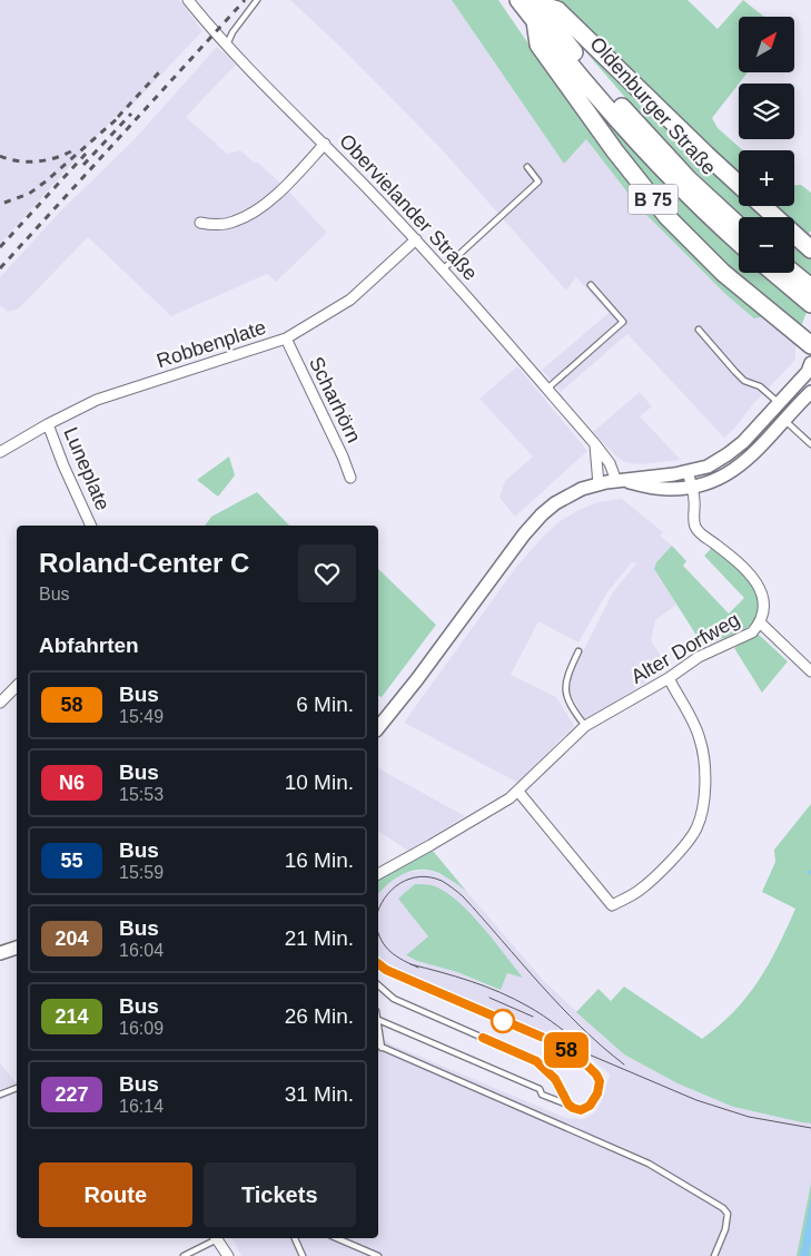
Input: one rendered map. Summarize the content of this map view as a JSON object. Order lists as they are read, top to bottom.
{
  "streets": {
    "highway": ["Oldenburger Straße", "B 75"],
    "street": [
      "Obervielander Straße",
      "Robbenplate",
      "Scharhörn",
      "Luneplate",
      "Alter Dorfweg"
    ]
  },
  "crossings": [
    ["Oldenburger Straße", "B 75"],
    ["Obervielander Straße", "Robbenplate"],
    ["Robbenplate", "Scharhörn"],
    ["Robbenplate", "Luneplate"]
  ],
  "lines": ["bus line 58"],
  "north": "top right",
  "page": {
    "on_map": "58",
    "map_buttons": ["+", "−"],
    "heading": [
      ["Roland-Center C", "Bus"],
      "Abfahrten"
    ],
    "list": [
      {
        "mark": "58",
        "name": "Bus",
        "note": "15:49",
        "value": "6 Min."
      },
      {
        "mark": "N6",
        "name": "Bus",
        "note": "15:53",
        "value": "10 Min."
      },
      {
        "mark": "55",
        "name": "Bus",
        "note": "15:59",
        "value": "16 Min."
      },
      {
        "mark": "204",
        "name": "Bus",
        "note": "16:04",
        "value": "21 Min."
      },
      {
        "mark": "214",
        "name": "Bus",
        "note": "16:09",
        "value": "26 Min."
      },
      {
        "mark": "227",
        "name": "Bus",
        "note": "16:14",
        "value": "31 Min."
      }
    ],
    "buttons": ["Route", "Tickets"]
  }
}
